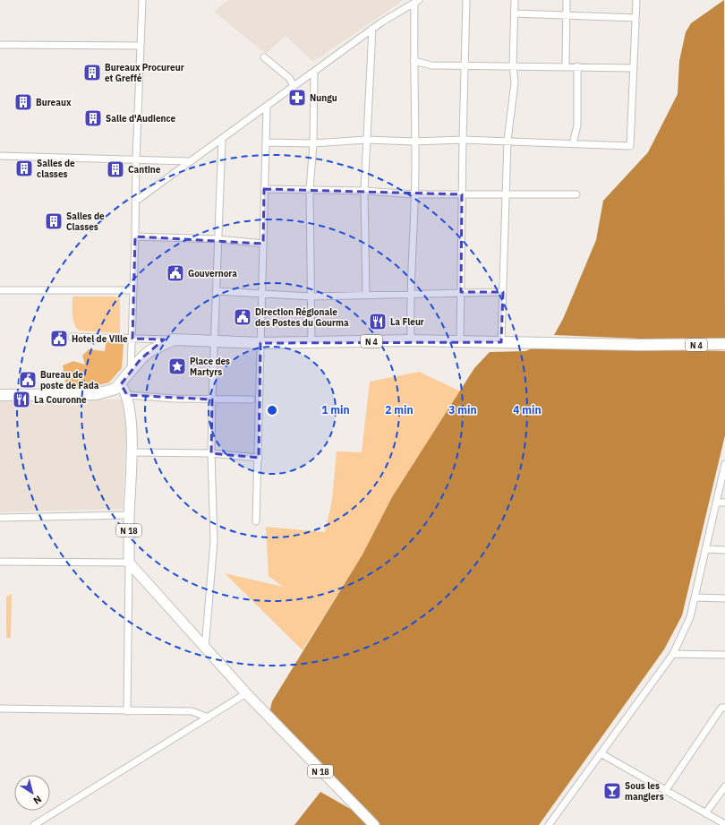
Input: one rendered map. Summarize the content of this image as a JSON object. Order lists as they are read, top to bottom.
{
  "streets": {
    "highway": ["N 4"],
    "main road": ["N 18"]
  },
  "crossings": [
    ["N 4", "N 18"]
  ],
  "places": {
    "building": [
      "Bureaux Procureur et Greffé",
      "Bureaux",
      "Salle d'Audience",
      "Salles de classes",
      "Cantine",
      "Salles de Classes"
    ],
    "pharmacy": ["Nungu"],
    "public building": [
      "Gouvernora",
      "Direction Régionale des Postes du Gourma",
      "Hotel de Ville",
      "Bureau de poste de Fada"
    ],
    "restaurant": ["La Fleur", "La Couronne"],
    "place": ["Place des Martyrs"],
    "bar": ["Sous les mangiers"]
  },
  "north": "bottom right",
  "rings": [
    "1 min",
    "2 min",
    "3 min",
    "4 min"
  ]
}
